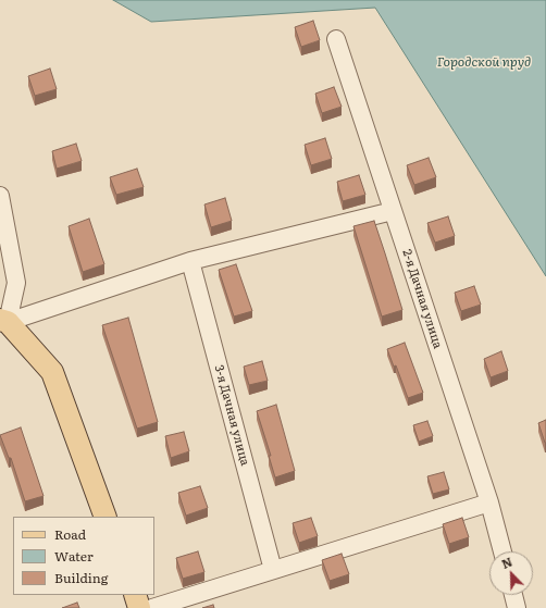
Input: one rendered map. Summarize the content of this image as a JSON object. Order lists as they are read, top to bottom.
{
  "streets": {
    "street": ["2-я Дачная улица", "3-я Дачная улица"]
  },
  "water": ["Городской пруд"],
  "legend": ["Road", "Water", "Building"],
  "north": "top left"
}
